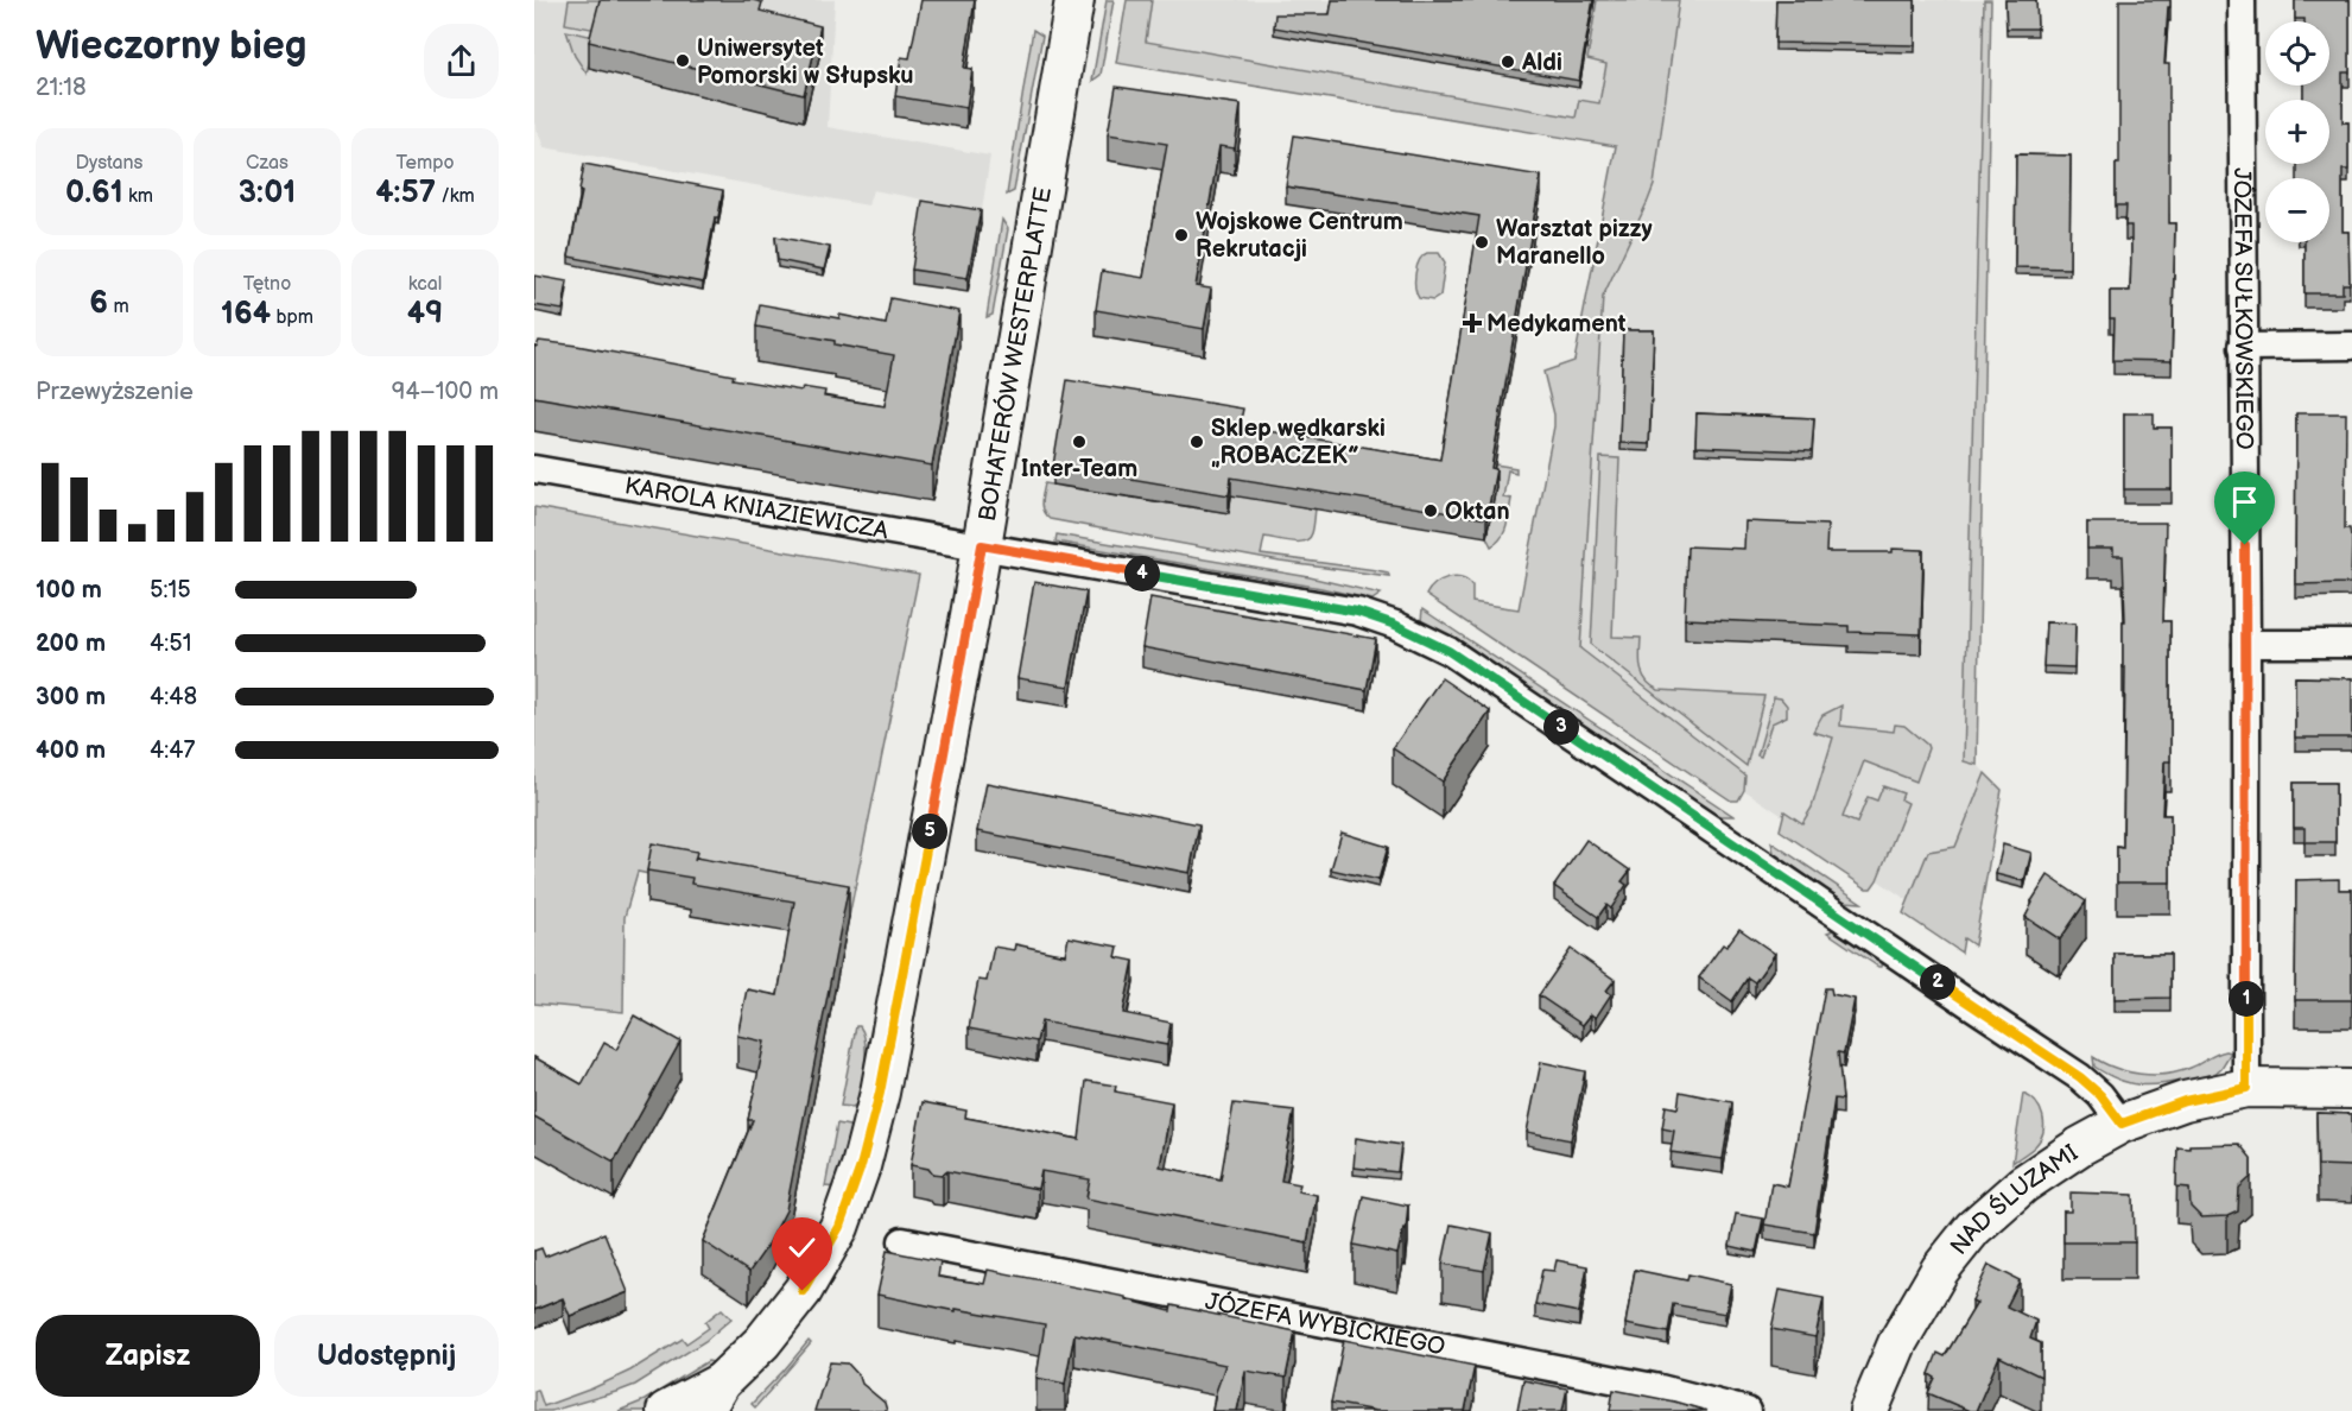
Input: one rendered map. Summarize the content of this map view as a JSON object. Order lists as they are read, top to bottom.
{
  "streets": {
    "main road": ["BOHATERÓW WESTERPLATTE", "NAD ŚLUZAMI"],
    "street": ["JÓZEFA SUŁKOWSKIEGO", "KAROLA KNIAZIEWICZA", "JÓZEFA WYBICKIEGO"]
  },
  "crossings": [
    ["JÓZEFA SUŁKOWSKIEGO", "NAD ŚLUZAMI"],
    ["BOHATERÓW WESTERPLATTE", "KAROLA KNIAZIEWICZA"],
    ["KAROLA KNIAZIEWICZA", "NAD ŚLUZAMI"]
  ],
  "places": {
    "other": [
      "Uniwersytet Pomorski w Słupsku",
      "Aldi",
      "Wojskowe Centrum Rekrutacji",
      "Warsztat pizzy Maranello",
      "Inter-Team",
      "Sklep wędkarski „ROBACZEK”",
      "Oktan"
    ],
    "health": ["Medykament"]
  },
  "page": {
    "heading": ["Wieczorny bieg", "21:18"],
    "map_buttons": ["+", "−"],
    "stats": [
      ["Dystans", "0.61 km"],
      ["Czas", "3:01"],
      ["Tempo", "4:57 /km"],
      ["6 m"],
      ["Tętno", "164 bpm"],
      ["kcal", "49"]
    ],
    "chart": ["Przewyższenie", "94–100 m"],
    "pins": [
      "4",
      "3",
      "5",
      "2",
      "1"
    ],
    "list": [
      {
        "name": "100 m",
        "note": "5:15"
      },
      {
        "name": "200 m",
        "note": "4:51"
      },
      {
        "name": "300 m",
        "note": "4:48"
      },
      {
        "name": "400 m",
        "note": "4:47"
      }
    ],
    "buttons": ["Zapisz", "Udostępnij"]
  }
}
